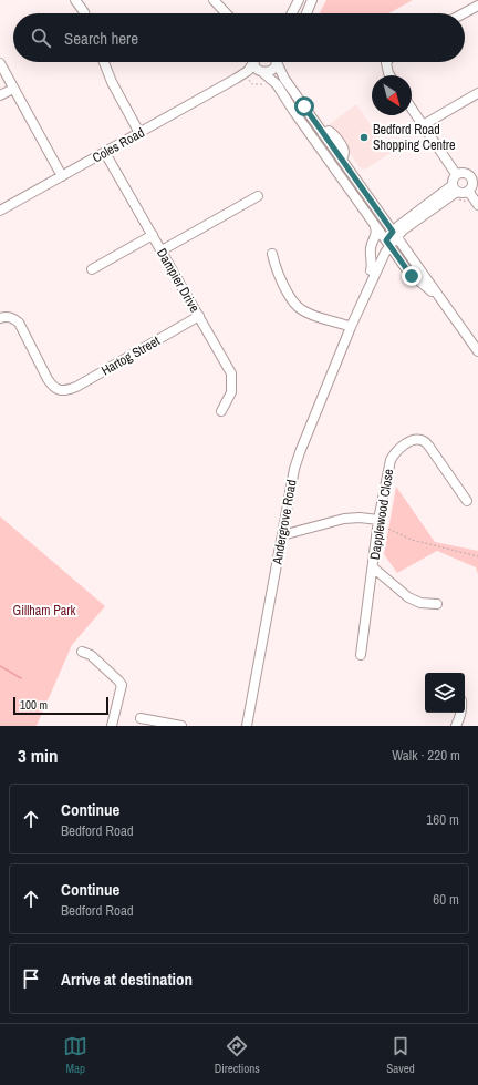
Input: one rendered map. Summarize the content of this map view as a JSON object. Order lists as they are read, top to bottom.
{
  "streets": {
    "street": [
      "Coles Road",
      "Dampier Drive",
      "Hartog Street",
      "Dapplewood Close",
      "Andergrove Road"
    ]
  },
  "crossings": [
    ["Coles Road", "Dampier Drive"],
    ["Dampier Drive", "Hartog Street"]
  ],
  "parks": ["Gillham Park"],
  "places": ["Bedford Road Shopping Centre"],
  "scale_bar": "100 m",
  "north": "bottom right",
  "page": {
    "search": "Search here",
    "scale": "100 m",
    "heading": ["3 min", "Walk · 220 m"],
    "list": [
      ["Continue", "Bedford Road", "160 m"],
      ["Continue", "Bedford Road", "60 m"],
      "Arrive at destination"
    ],
    "nav": ["Map", "Directions", "Saved"]
  }
}
